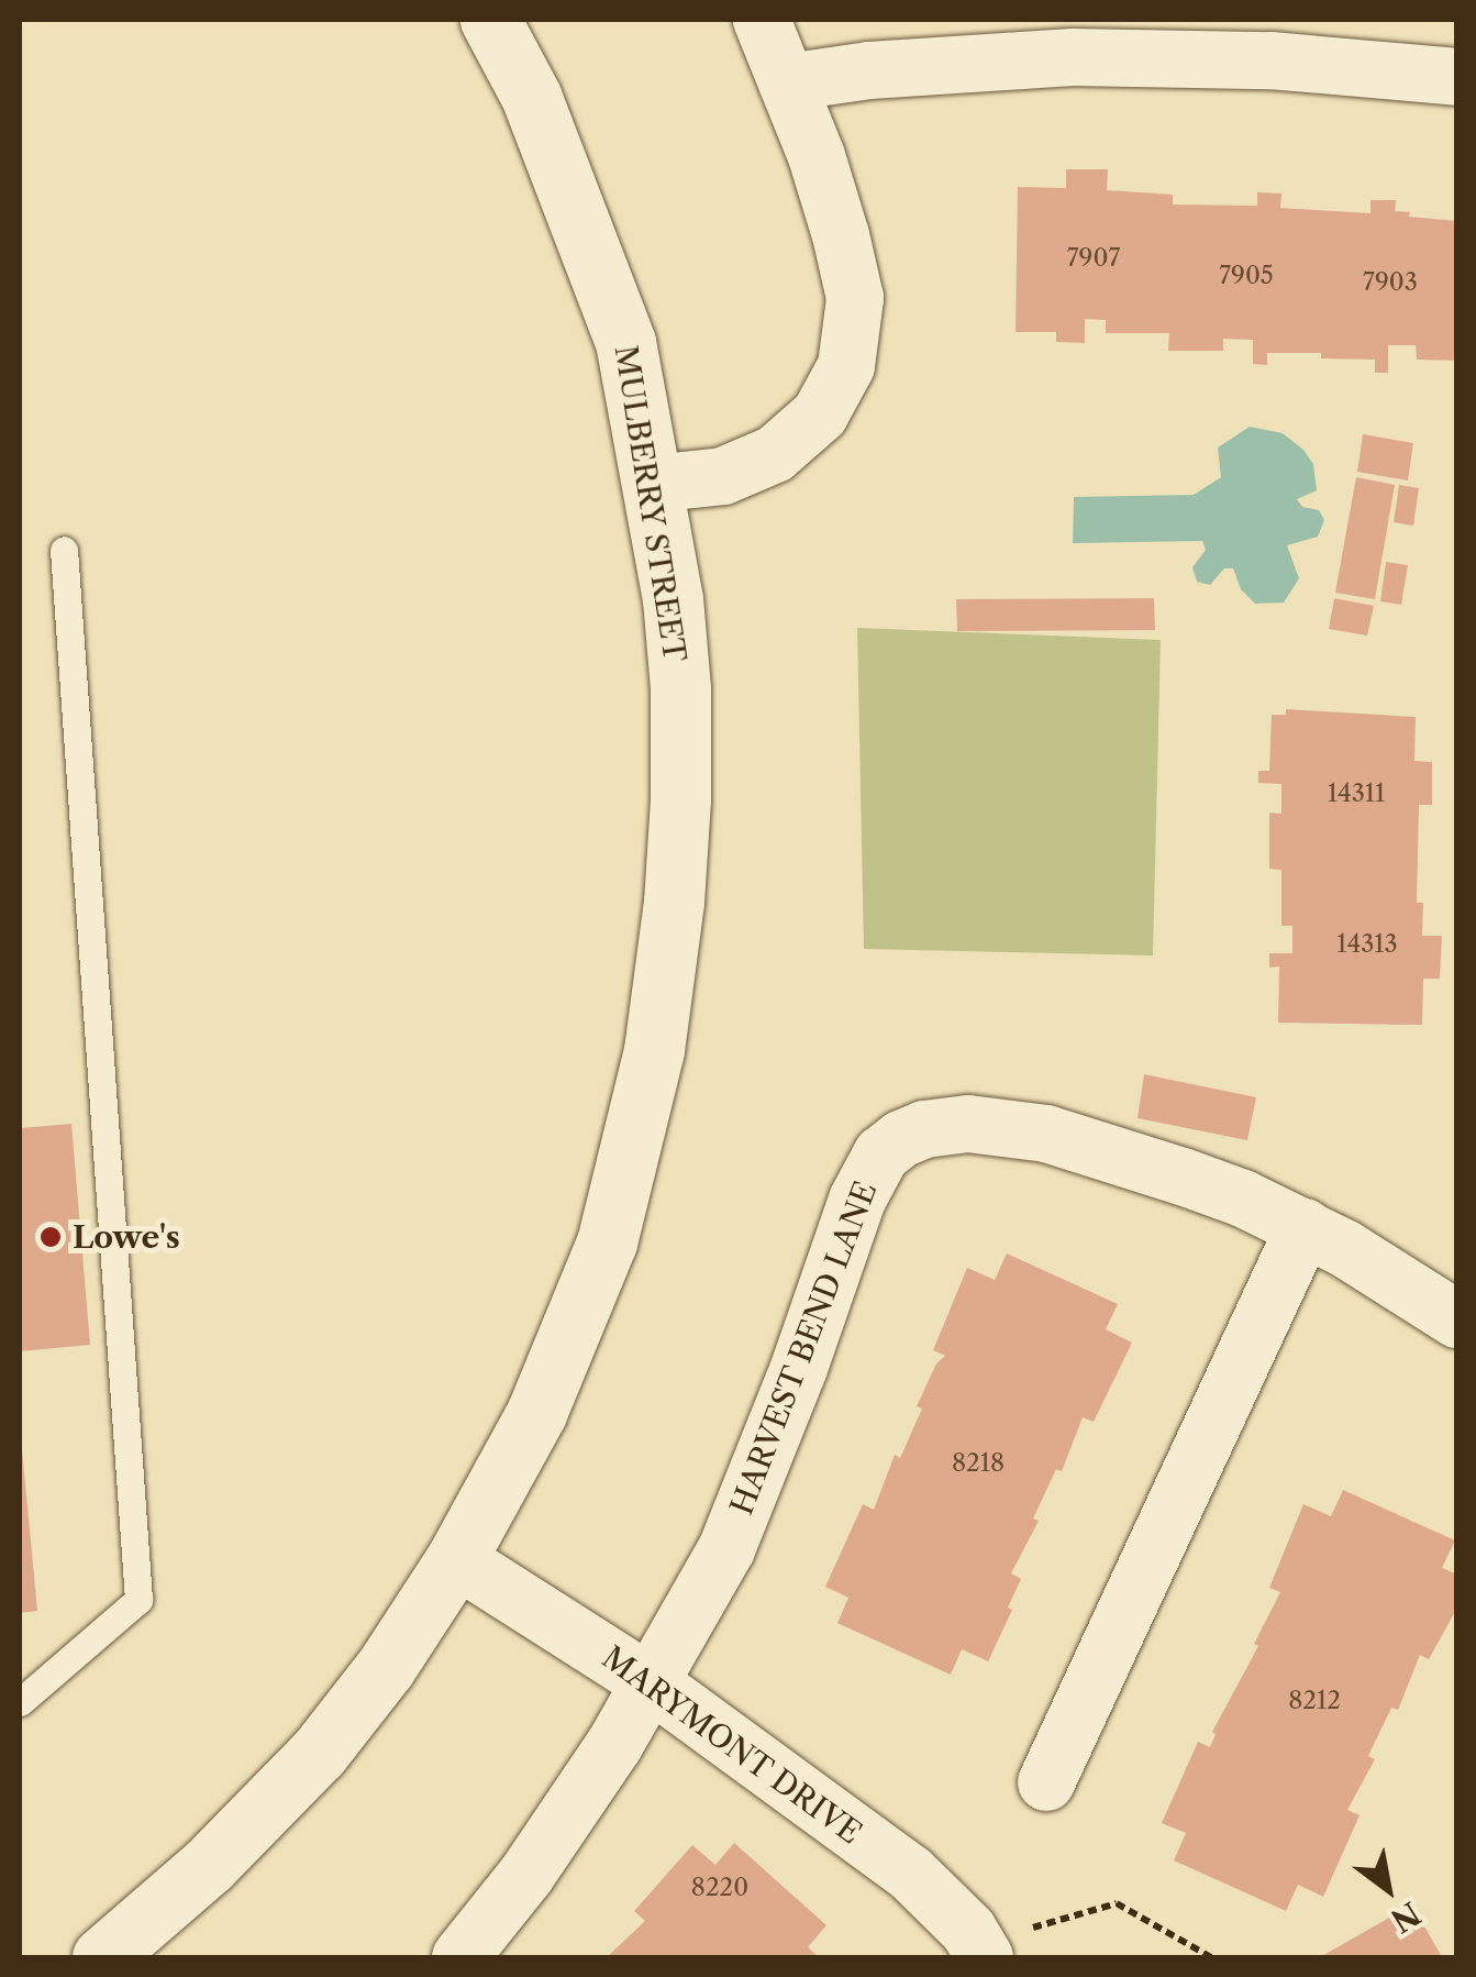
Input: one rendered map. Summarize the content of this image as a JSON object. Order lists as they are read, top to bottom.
{
  "streets": {
    "street": ["MULBERRY STREET", "HARVEST BEND LANE", "MARYMONT DRIVE"]
  },
  "crossings": [
    ["MULBERRY STREET", "MARYMONT DRIVE"],
    ["HARVEST BEND LANE", "MARYMONT DRIVE"]
  ],
  "places": ["Lowe's"],
  "house_numbers": [
    "7907",
    "7905",
    "7903",
    "14311",
    "14313",
    "8218",
    "8212",
    "8220"
  ],
  "north": "bottom right"
}
